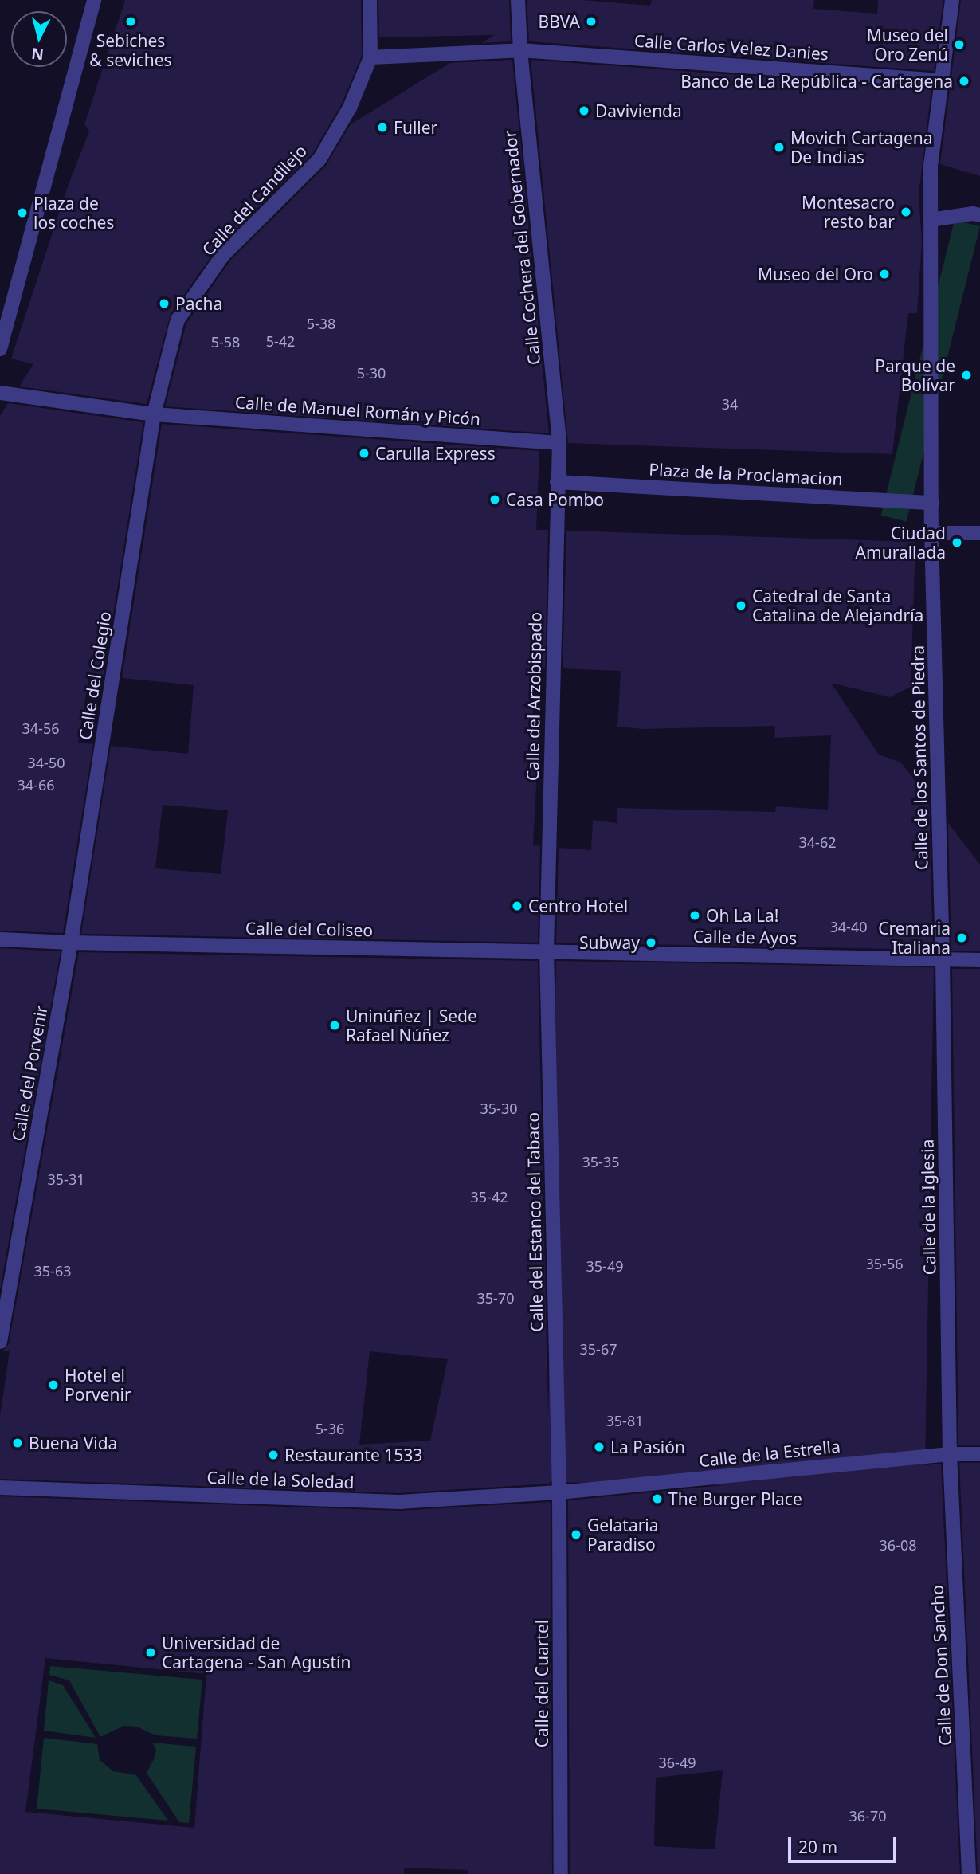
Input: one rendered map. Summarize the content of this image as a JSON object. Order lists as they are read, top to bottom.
{
  "streets": {
    "street": [
      "Calle Carlos Velez Danies",
      "Calle del Candilejo",
      "Calle Cochera del Gobernador",
      "Calle de Manuel Román y Picón",
      "Plaza de la Proclamacion",
      "Calle del Colegio",
      "Calle del Arzobispado",
      "Calle de los Santos de Piedra",
      "Calle del Coliseo",
      "Calle de Ayos",
      "Calle del Porvenir",
      "Calle de la Iglesia",
      "Calle del Estanco del Tabaco",
      "Calle de la Estrella",
      "Calle de la Soledad",
      "Calle de Don Sancho",
      "Calle del Cuartel"
    ]
  },
  "crossings": [
    ["Calle Carlos Velez Danies", "Calle Cochera del Gobernador"],
    ["Calle Carlos Velez Danies", "Calle de los Santos de Piedra"],
    ["Calle del Candilejo", "Calle de Manuel Román y Picón"],
    ["Calle del Candilejo", "Calle del Colegio"],
    ["Calle Cochera del Gobernador", "Calle de Manuel Román y Picón"],
    ["Calle Cochera del Gobernador", "Calle del Arzobispado"],
    ["Calle de Manuel Román y Picón", "Calle del Colegio"],
    ["Calle de Manuel Román y Picón", "Calle del Arzobispado"],
    ["Plaza de la Proclamacion", "Calle del Arzobispado"],
    ["Plaza de la Proclamacion", "Calle de los Santos de Piedra"],
    ["Calle del Colegio", "Calle del Coliseo"],
    ["Calle del Colegio", "Calle del Porvenir"],
    ["Calle del Arzobispado", "Calle del Coliseo"],
    ["Calle del Arzobispado", "Calle de Ayos"],
    ["Calle del Arzobispado", "Calle del Estanco del Tabaco"],
    ["Calle de los Santos de Piedra", "Calle de Ayos"],
    ["Calle de los Santos de Piedra", "Calle de la Iglesia"],
    ["Calle del Coliseo", "Calle de Ayos"],
    ["Calle del Coliseo", "Calle del Porvenir"],
    ["Calle del Coliseo", "Calle del Estanco del Tabaco"],
    ["Calle de Ayos", "Calle de la Iglesia"],
    ["Calle de Ayos", "Calle del Estanco del Tabaco"],
    ["Calle de la Iglesia", "Calle de la Estrella"],
    ["Calle de la Iglesia", "Calle de Don Sancho"],
    ["Calle del Estanco del Tabaco", "Calle de la Estrella"],
    ["Calle del Estanco del Tabaco", "Calle de la Soledad"],
    ["Calle del Estanco del Tabaco", "Calle del Cuartel"],
    ["Calle de la Estrella", "Calle de la Soledad"],
    ["Calle de la Estrella", "Calle de Don Sancho"],
    ["Calle de la Estrella", "Calle del Cuartel"],
    ["Calle de la Soledad", "Calle del Cuartel"]
  ],
  "places": [
    "Sebiches & seviches",
    "BBVA",
    "Museo del Oro Zenú",
    "Banco de La República - Cartagena",
    "Davivienda",
    "Fuller",
    "Movich Cartagena De Indias",
    "Montesacro resto bar",
    "Plaza de los coches",
    "Museo del Oro",
    "Pacha",
    "Parque de Bolívar",
    "Carulla Express",
    "Casa Pombo",
    "Ciudad Amurallada",
    "Catedral de Santa Catalina de Alejandría",
    "Centro Hotel",
    "Oh La La!",
    "Cremaria Italiana",
    "Subway",
    "Uninúñez | Sede Rafael Núñez",
    "Hotel el Porvenir",
    "Buena Vida",
    "La Pasión",
    "Restaurante 1533",
    "The Burger Place",
    "Gelataria Paradiso",
    "Universidad de Cartagena - San Agustín"
  ],
  "house_numbers": [
    "5-38",
    "5-42",
    "5-58",
    "5-30",
    "34",
    "34-56",
    "34-50",
    "34-66",
    "34-62",
    "34-40",
    "35-30",
    "35-35",
    "35-31",
    "35-42",
    "35-56",
    "35-49",
    "35-63",
    "35-70",
    "35-67",
    "35-81",
    "5-36",
    "36-08",
    "36-49",
    "36-70"
  ],
  "scale_bar": "20 m",
  "north": "bottom"
}
